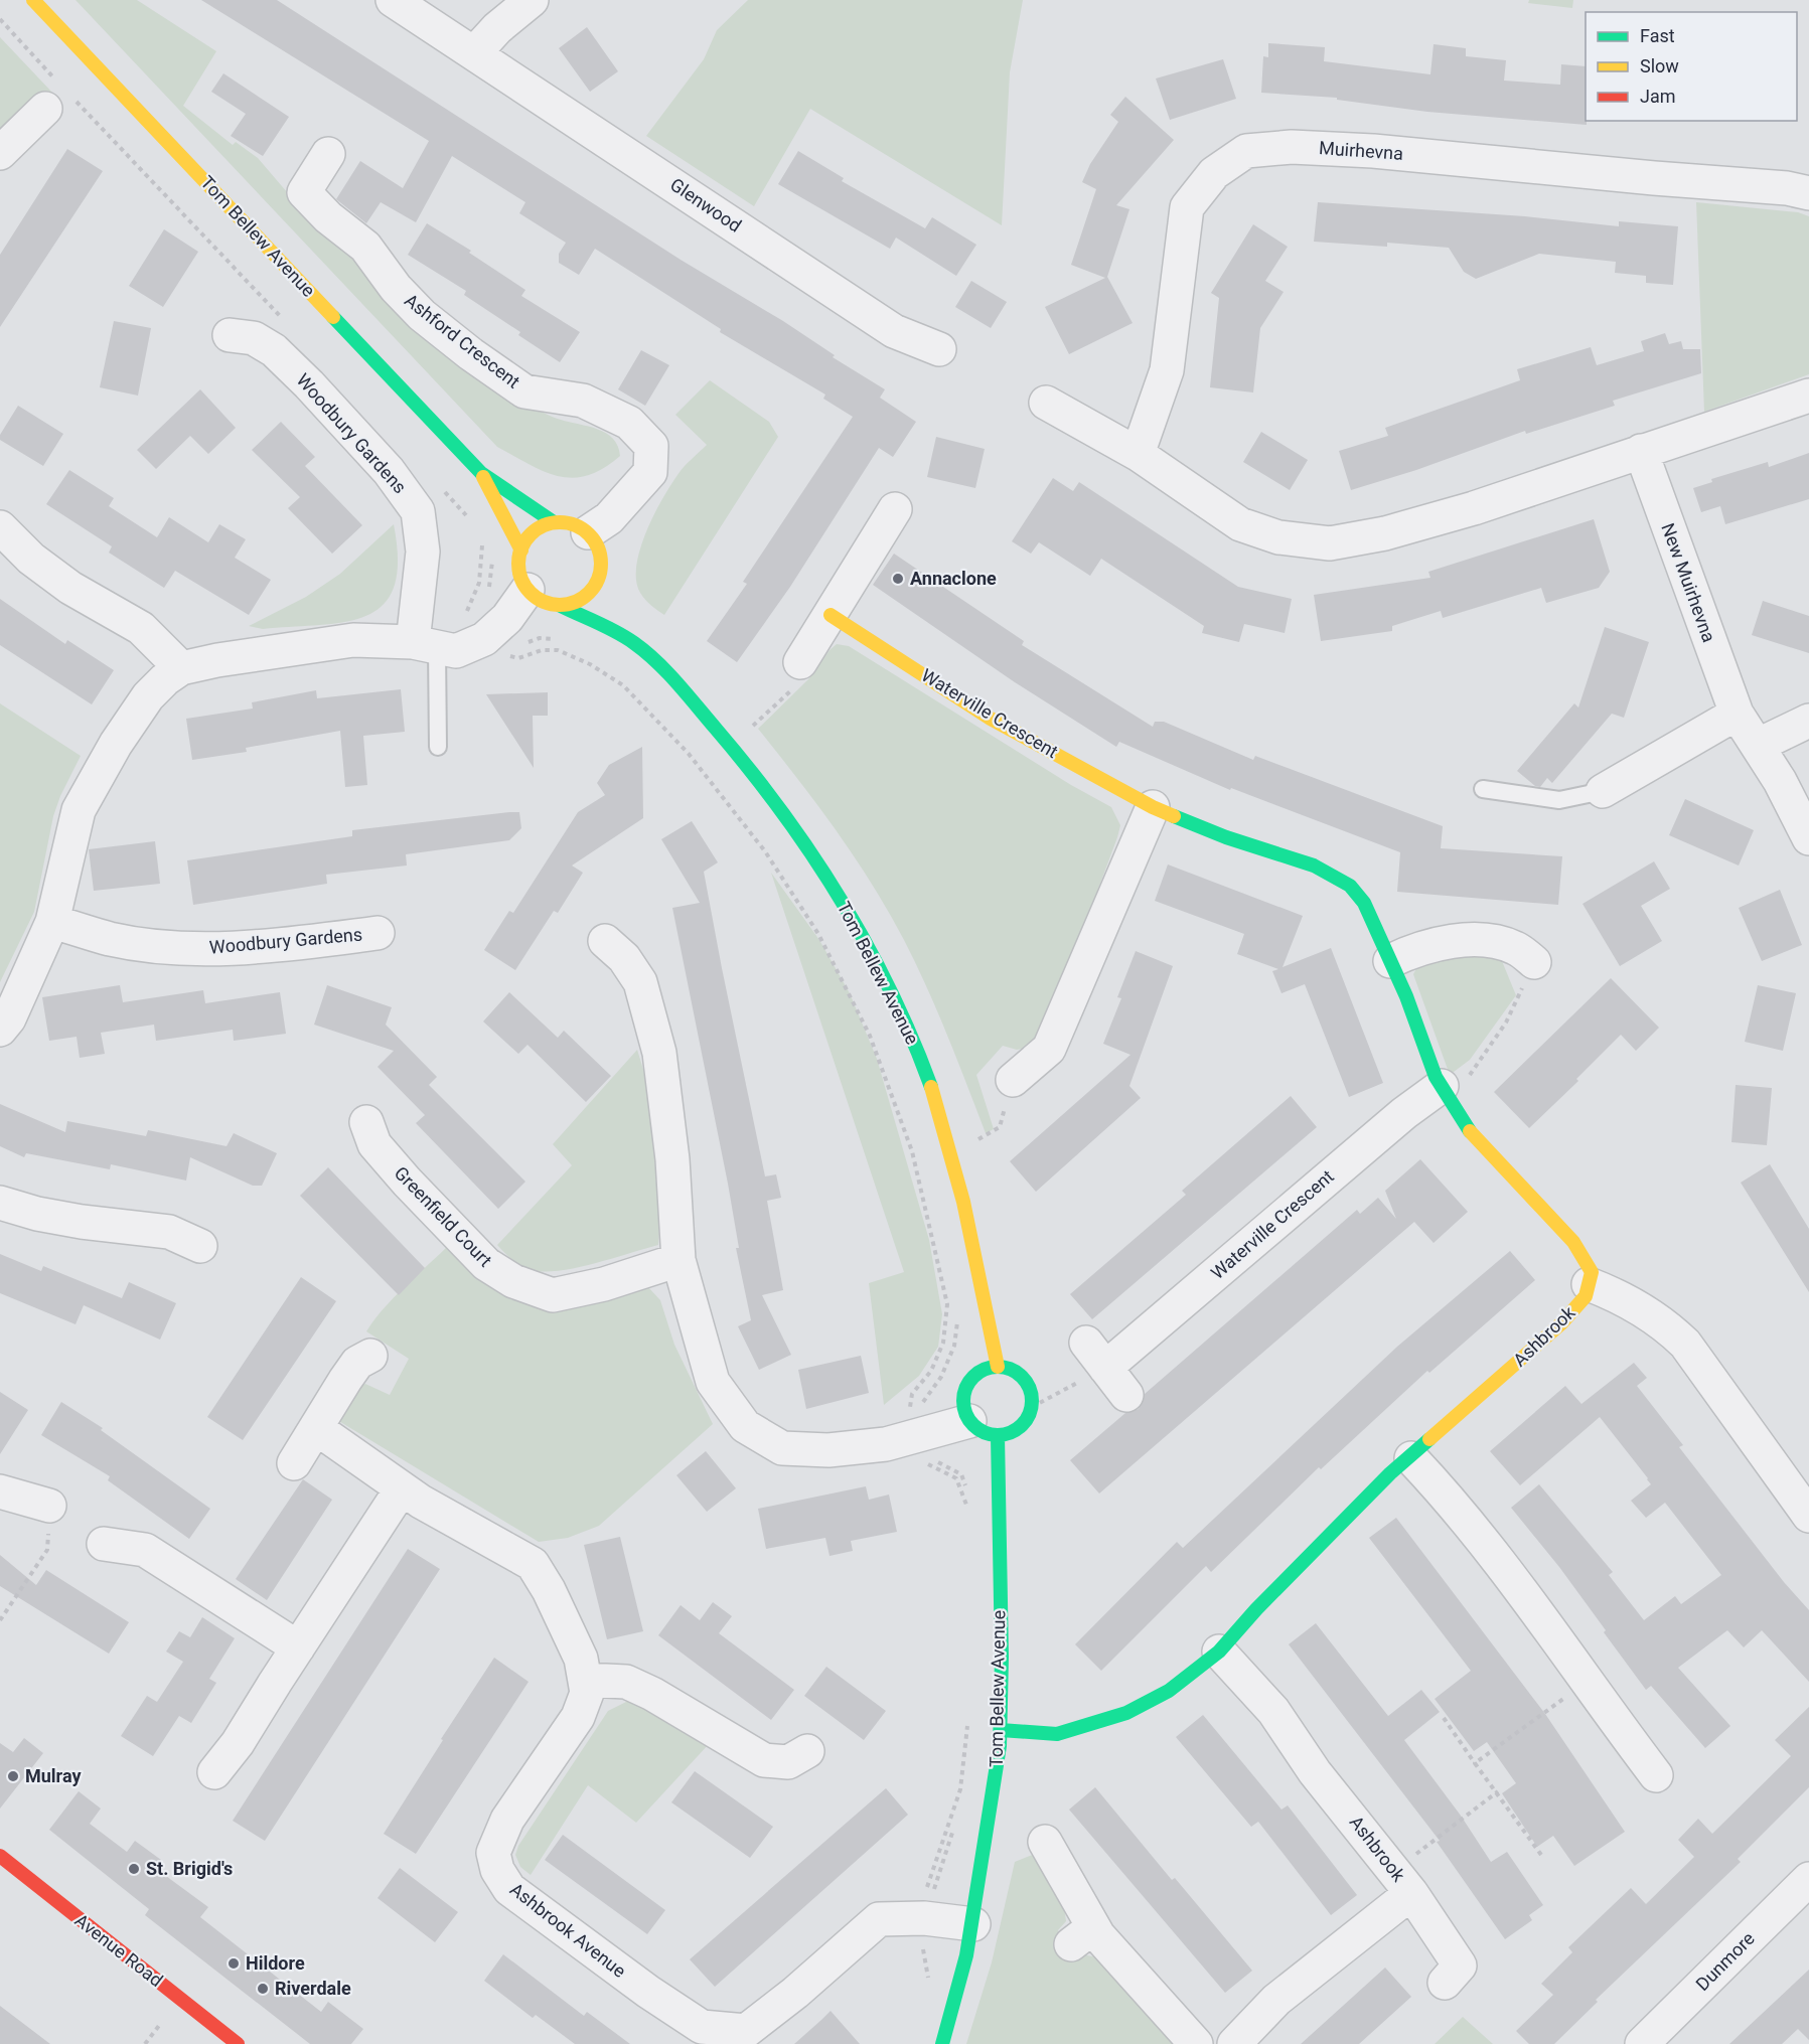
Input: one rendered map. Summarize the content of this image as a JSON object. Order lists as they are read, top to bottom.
{
  "streets": {
    "street": [
      "Muirhevna",
      "Glenwood",
      "Tom Bellew Avenue",
      "Ashford Crescent",
      "Woodbury Gardens",
      "New Muirhevna",
      "Waterville Crescent",
      "Greenfield Court",
      "Ashbrook",
      "Ashbrook Avenue",
      "Avenue Road",
      "Dunmore"
    ]
  },
  "crossings": [
    ["Tom Bellew Avenue", "Ashford Crescent"],
    ["Tom Bellew Avenue", "Ashbrook"],
    ["Tom Bellew Avenue", "Ashbrook Avenue"],
    ["Waterville Crescent", "Ashbrook"]
  ],
  "places": [
    "Annaclone",
    "Mulray",
    "St. Brigid's",
    "Hildore",
    "Riverdale"
  ],
  "legend": ["Fast", "Slow", "Jam"]
}
